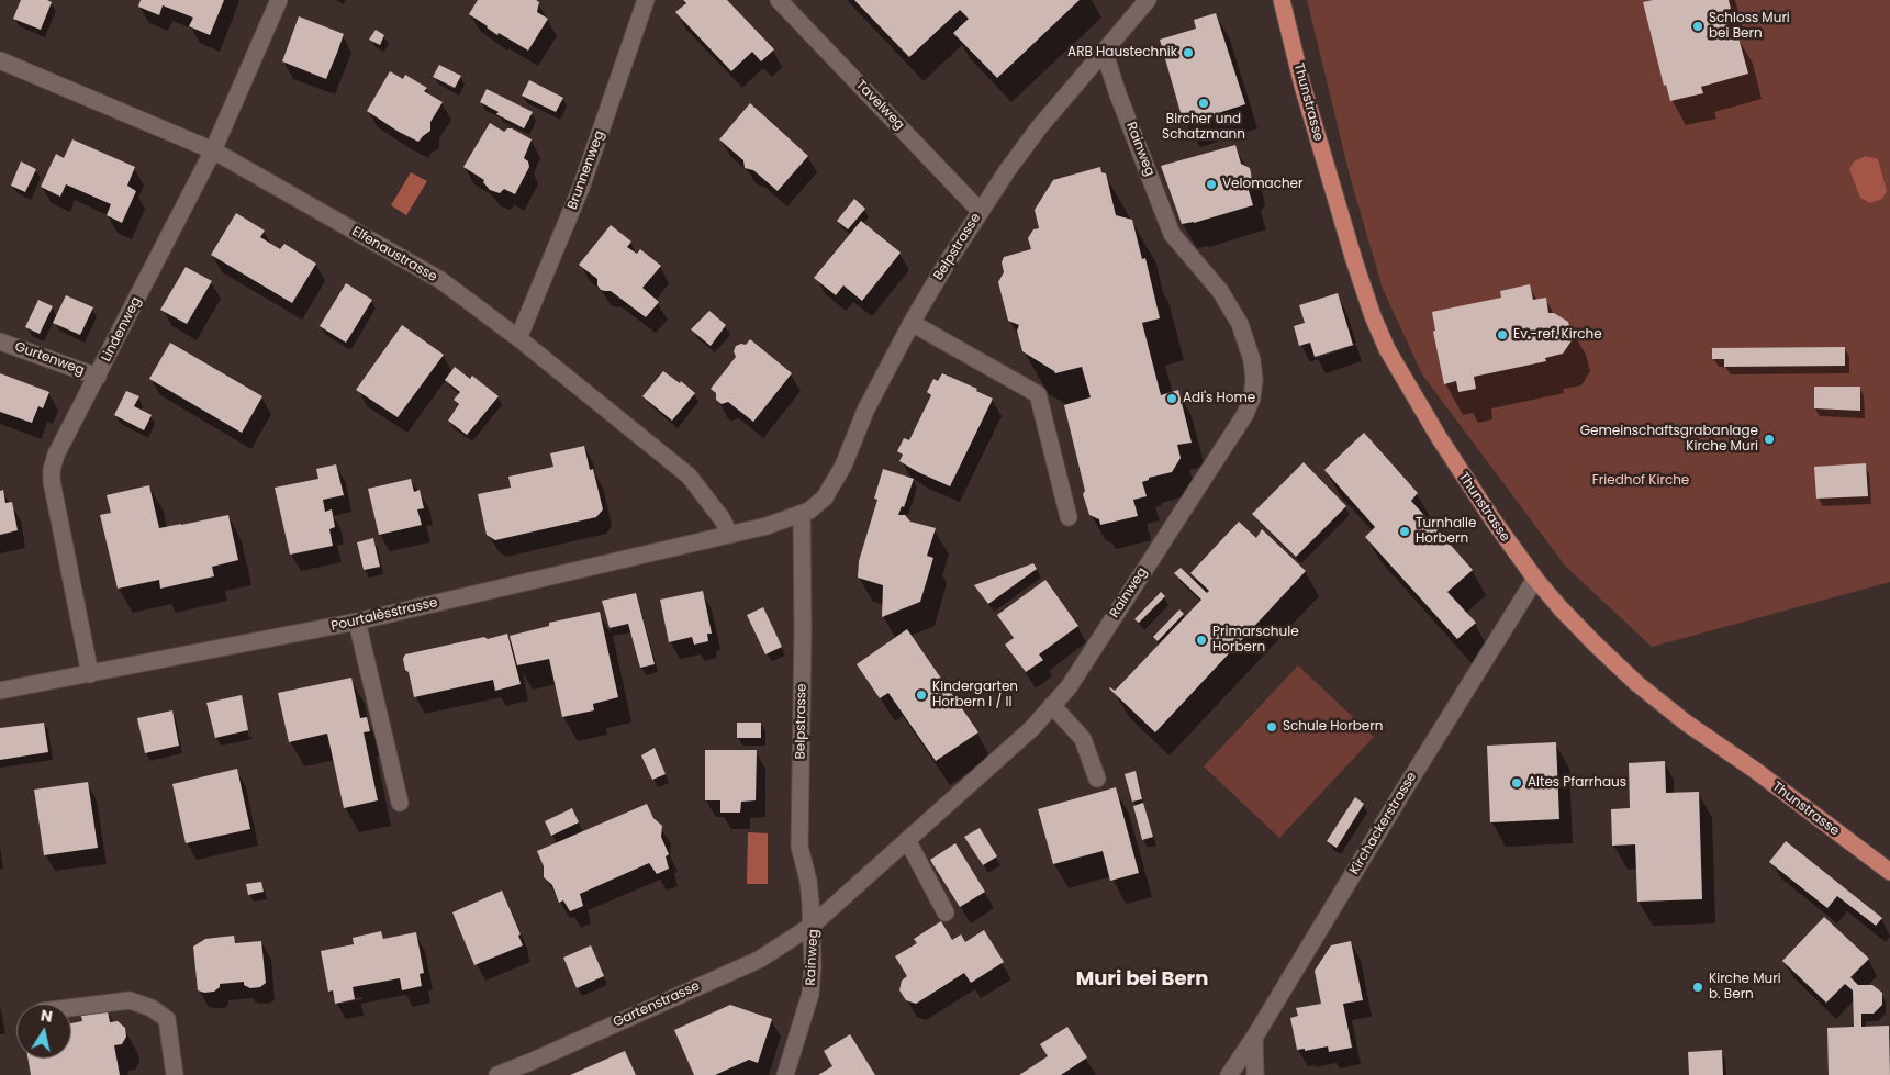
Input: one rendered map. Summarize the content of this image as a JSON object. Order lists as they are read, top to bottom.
{
  "streets": {
    "main road": ["Thunstrasse"],
    "street": [
      "Tavelweg",
      "Rainweg",
      "Brunnenweg",
      "Belpstrasse",
      "Elfenaustrasse",
      "Lindenweg",
      "Gurtenweg",
      "Pourtalèsstrasse",
      "Kirchackerstrasse",
      "Gartenstrasse"
    ]
  },
  "crossings": [
    ["Thunstrasse", "Kirchackerstrasse"],
    ["Tavelweg", "Belpstrasse"],
    ["Rainweg", "Belpstrasse"],
    ["Rainweg", "Gartenstrasse"],
    ["Brunnenweg", "Elfenaustrasse"],
    ["Belpstrasse", "Pourtalèsstrasse"],
    ["Belpstrasse", "Gartenstrasse"],
    ["Elfenaustrasse", "Lindenweg"],
    ["Elfenaustrasse", "Pourtalèsstrasse"],
    ["Lindenweg", "Gurtenweg"],
    ["Lindenweg", "Pourtalèsstrasse"]
  ],
  "districts": ["Muri bei Bern"],
  "parks": ["Friedhof Kirche"],
  "places": [
    "Schloss Muri bei Bern",
    "ARB Haustechnik",
    "Bircher und Schatzmann",
    "Velomacher",
    "Ev.-ref. Kirche",
    "Adi's Home",
    "Gemeinschaftsgrabanlage Kirche Muri",
    "Turnhalle Horbern",
    "Primarschule Horbern",
    "Kindergarten Horbern I / II",
    "Schule Horbern",
    "Altes Pfarrhaus",
    "Kirche Muri b. Bern"
  ],
  "north": "top"
}
